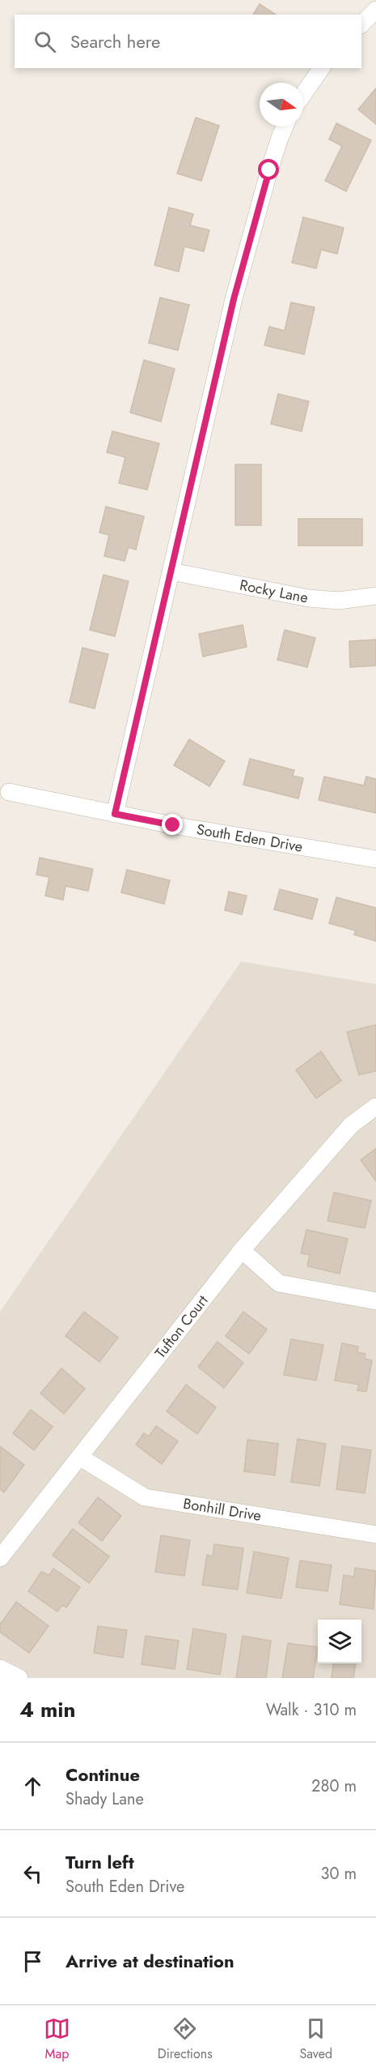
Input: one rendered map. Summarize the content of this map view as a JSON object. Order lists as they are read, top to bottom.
{
  "streets": {
    "street": [
      "Rocky Lane",
      "South Eden Drive",
      "Tufton Court",
      "Bonhill Drive"
    ]
  },
  "crossings": [
    ["Tufton Court", "Bonhill Drive"]
  ],
  "north": "right",
  "page": {
    "search": "Search here",
    "heading": ["4 min", "Walk · 310 m"],
    "list": [
      ["Continue", "Shady Lane", "280 m"],
      ["Turn left", "South Eden Drive", "30 m"],
      "Arrive at destination"
    ],
    "nav": ["Map", "Directions", "Saved"]
  }
}
